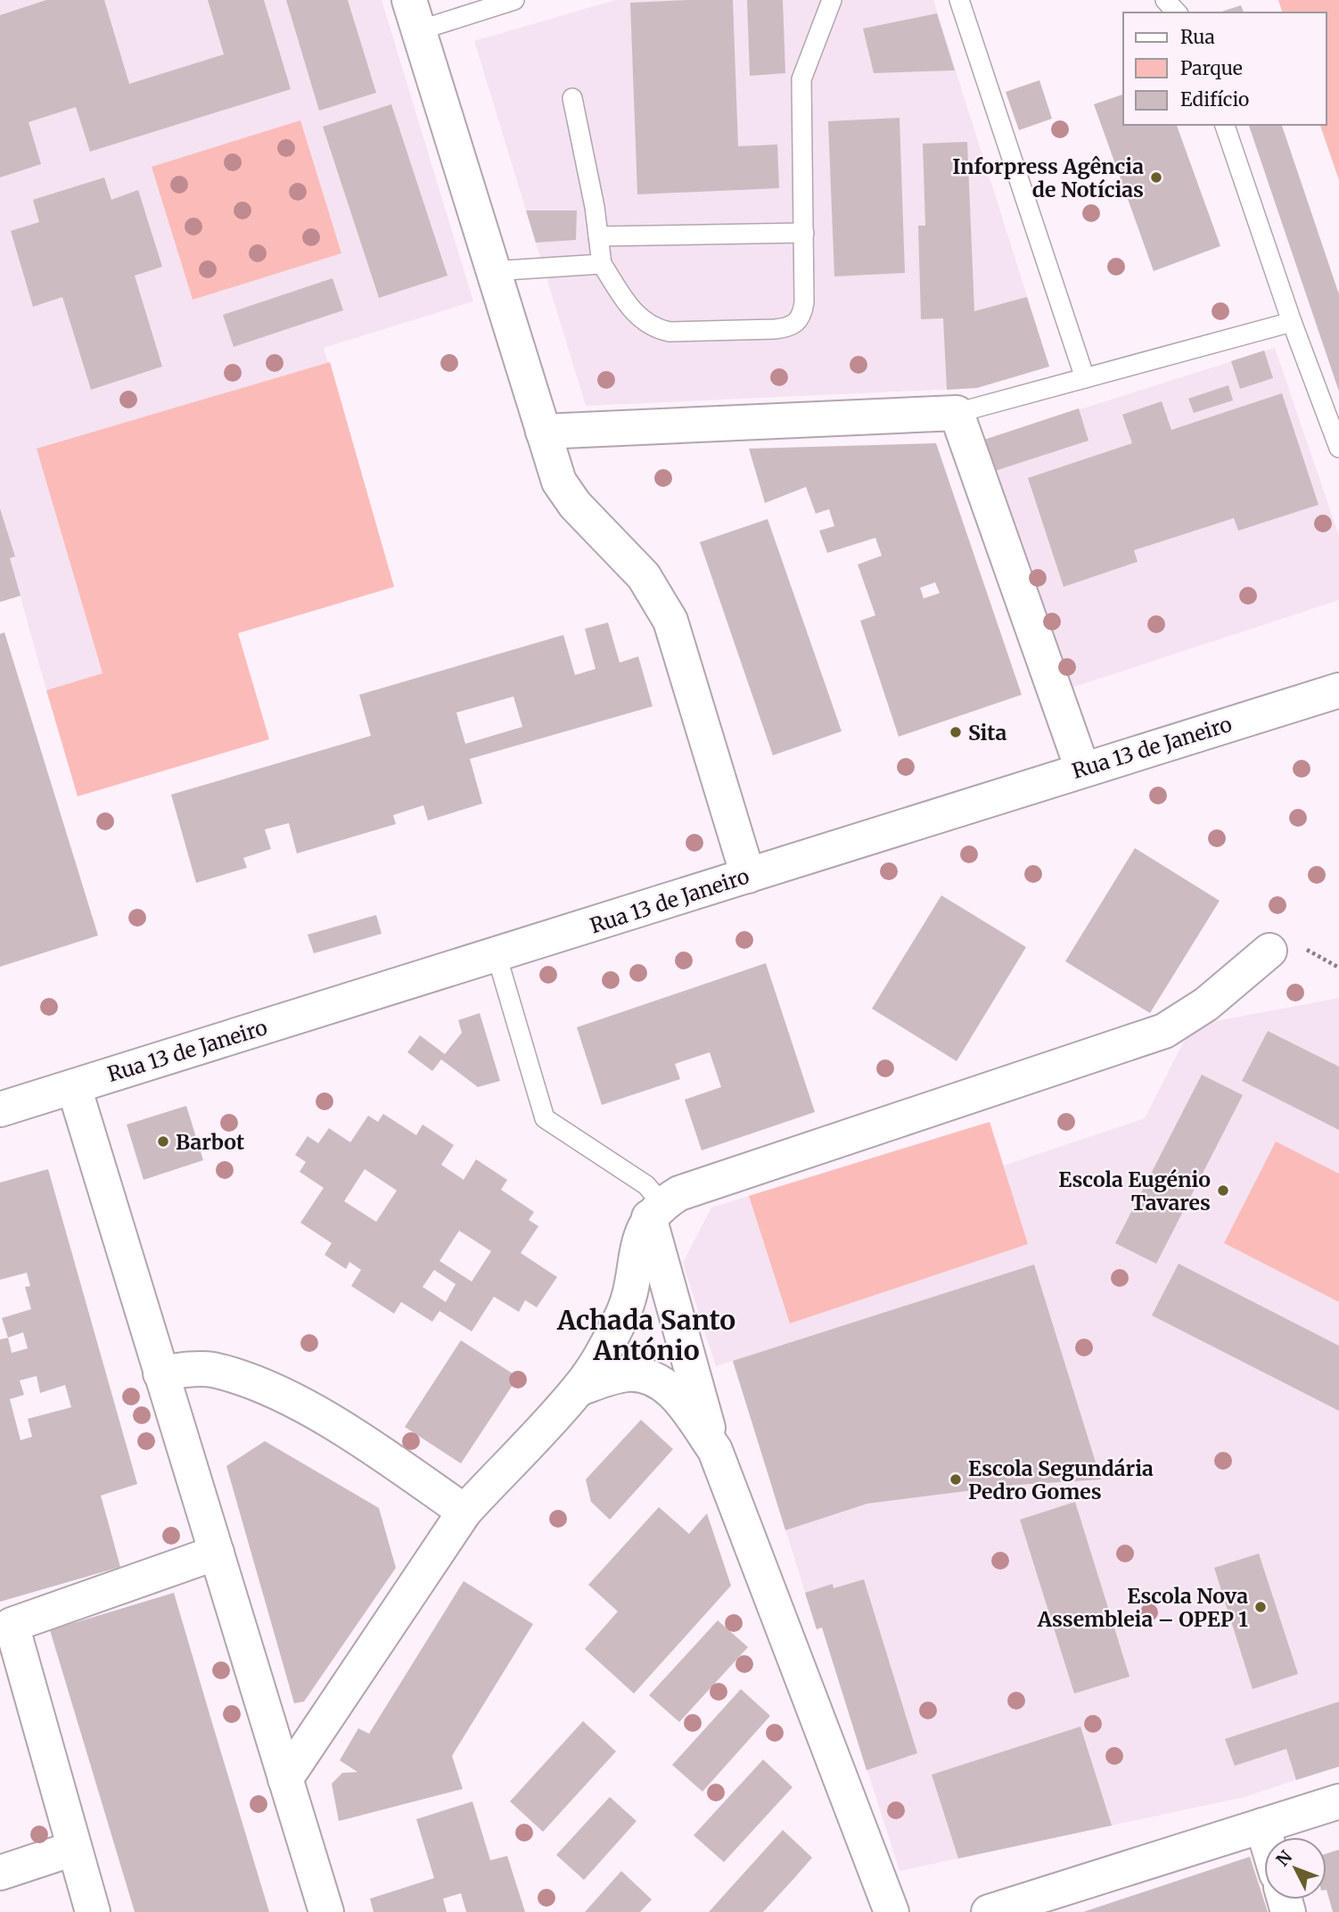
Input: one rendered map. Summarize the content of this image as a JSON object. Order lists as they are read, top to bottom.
{
  "streets": {
    "street": ["Rua 13 de Janeiro"]
  },
  "districts": ["Achada Santo António"],
  "places": [
    "Inforpress Agência de Notícias",
    "Sita",
    "Barbot",
    "Escola Eugénio Tavares",
    "Escola Segundária Pedro Gomes",
    "Escola Nova Assembleia – OPEP 1"
  ],
  "legend": ["Rua", "Parque", "Edifício"],
  "north": "top left"
}
